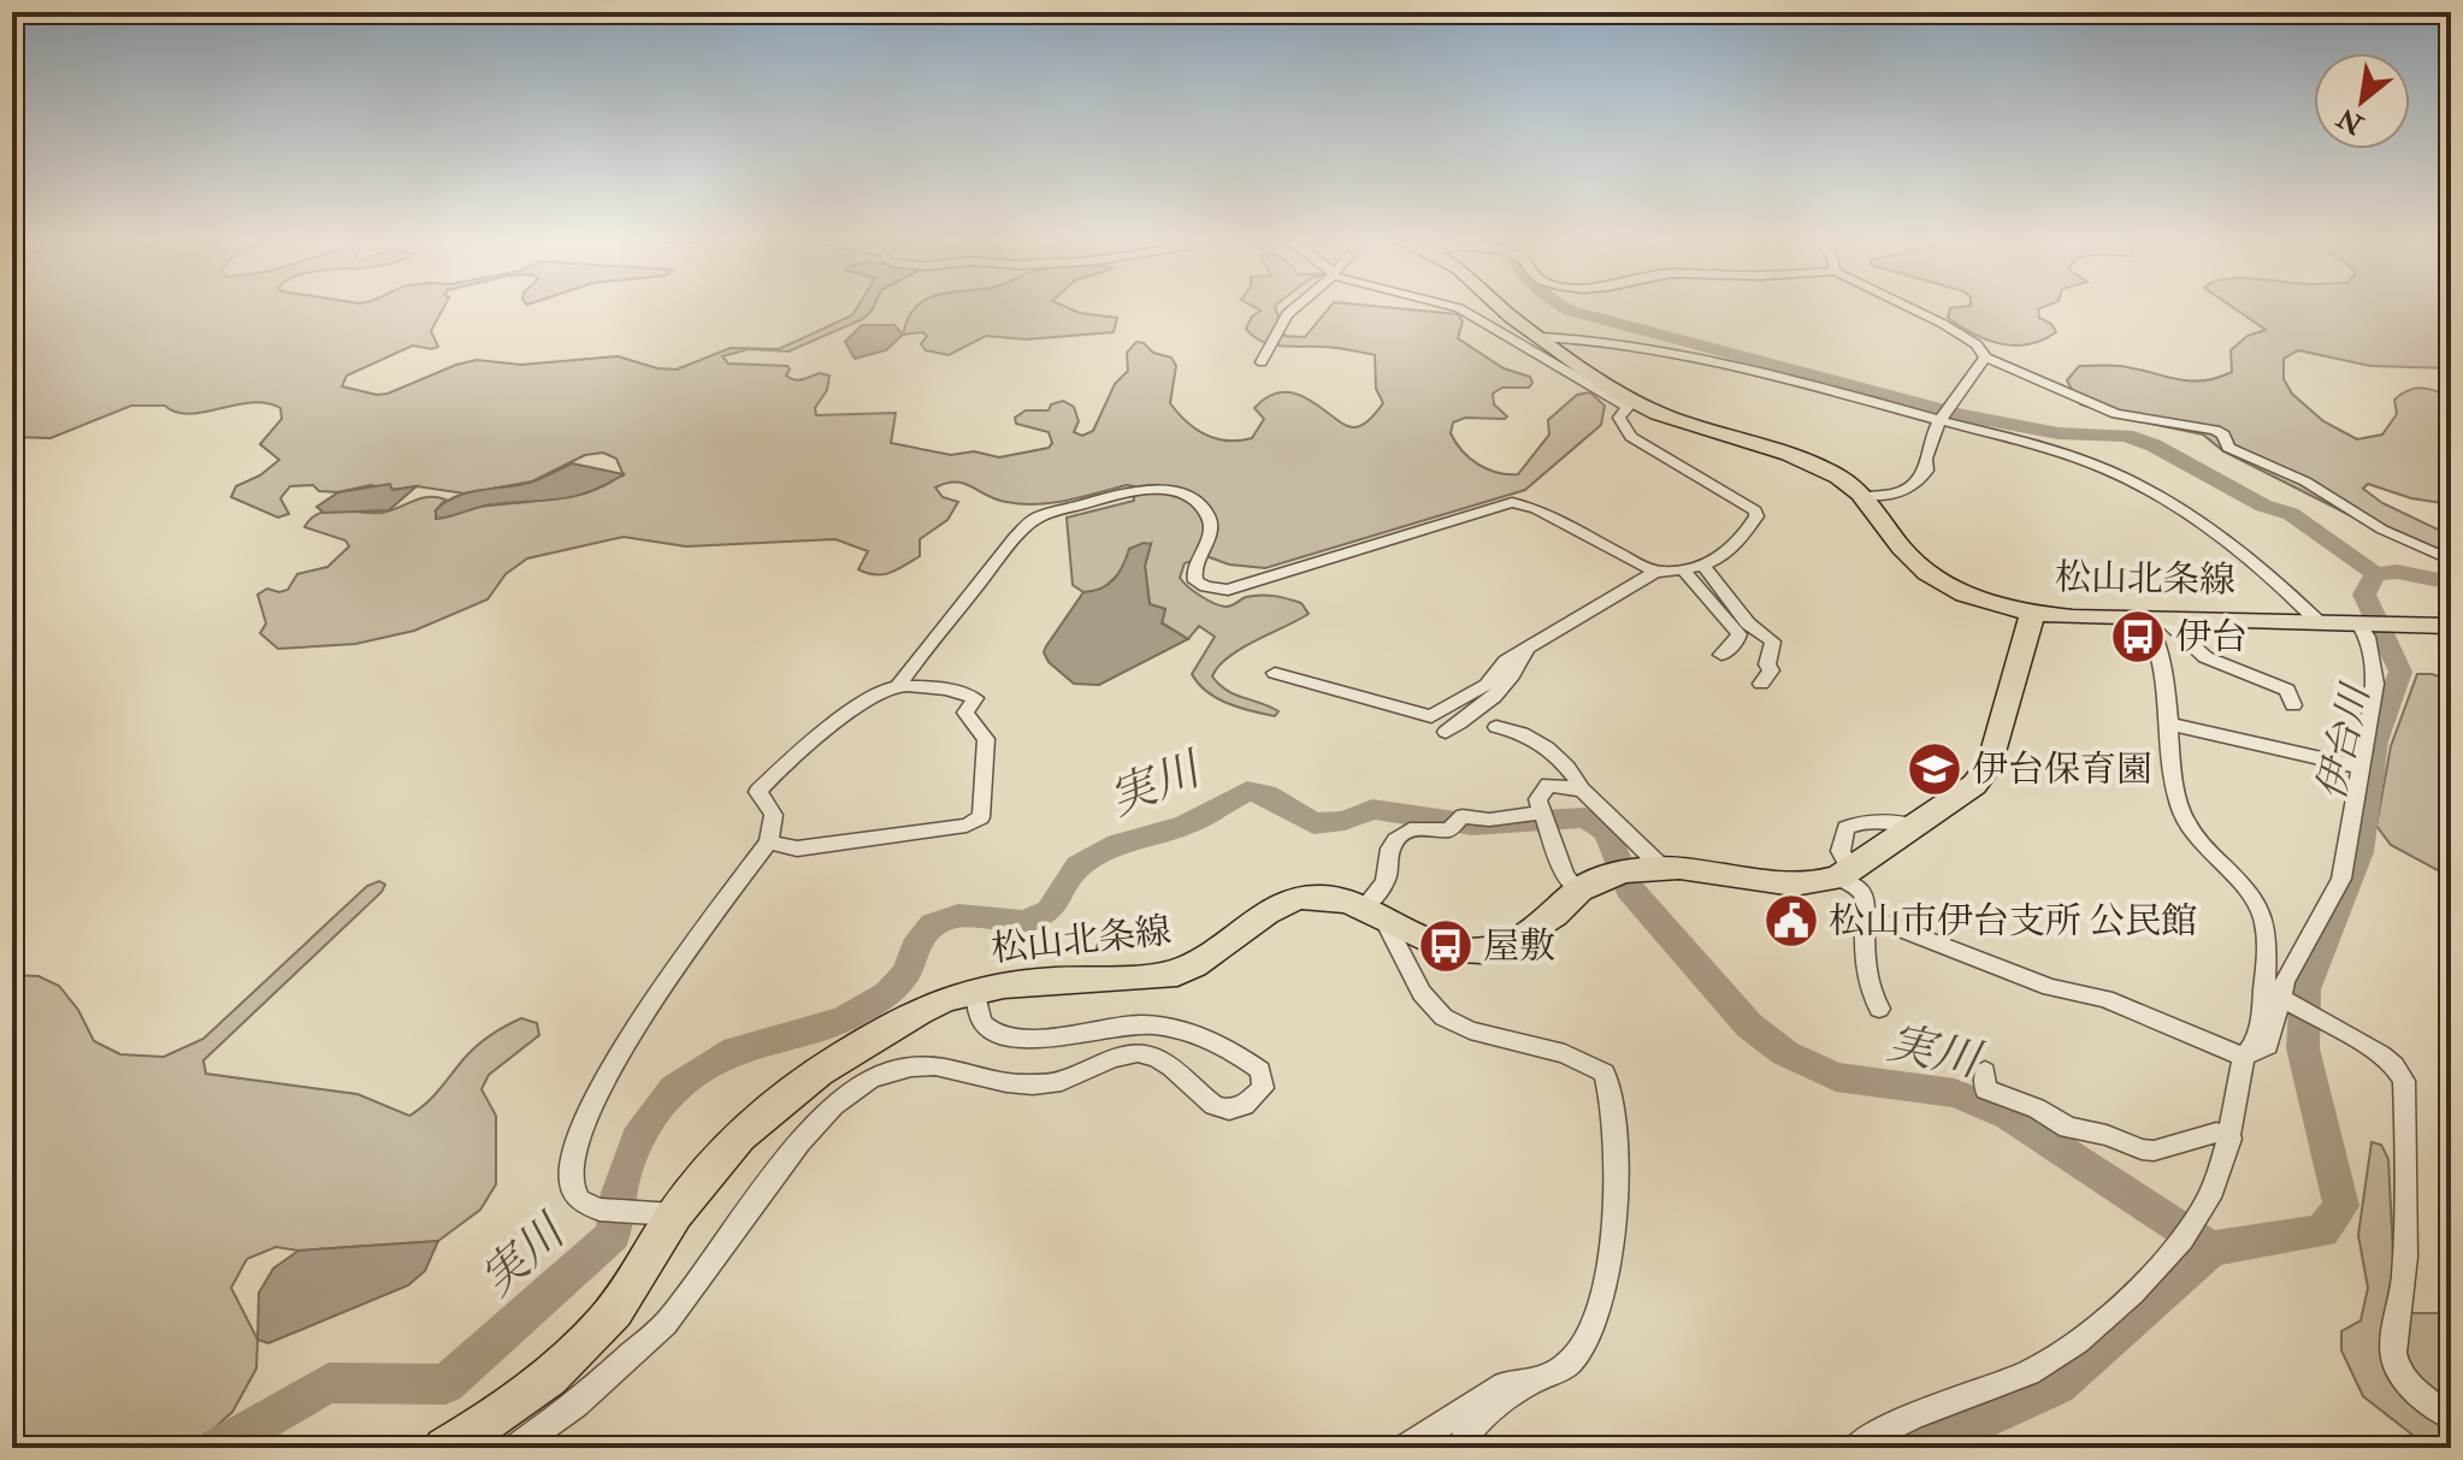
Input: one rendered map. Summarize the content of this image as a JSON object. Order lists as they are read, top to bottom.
{
  "streets": {
    "main road": ["松山北条線"]
  },
  "water": ["伊台川", "実川"],
  "places": {
    "bus stop": ["伊台", "屋敷"],
    "school or university": ["伊台保育園"],
    "public building": ["松山市伊台支所 公民館"]
  },
  "north": "bottom left"
}
